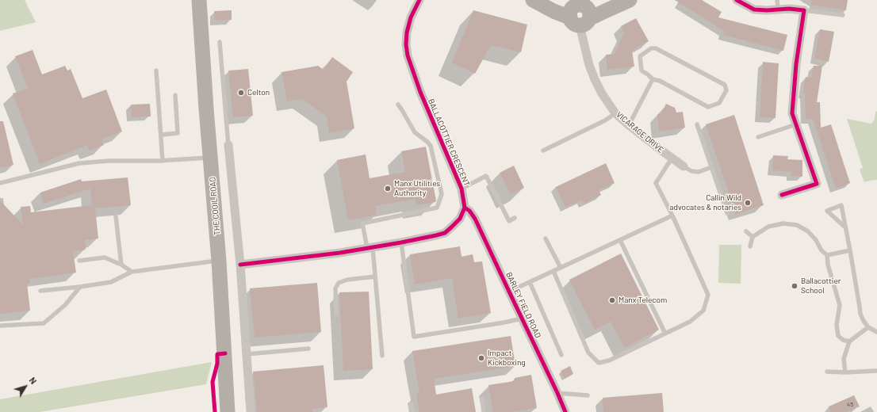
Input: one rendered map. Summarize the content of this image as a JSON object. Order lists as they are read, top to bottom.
{
  "streets": {
    "highway": ["THE COOIL ROAD"],
    "street": ["VICARAGE DRIVE", "BALLACOTTIER CRESCENT", "BARLEY FIELD ROAD"]
  },
  "crossings": [
    ["BALLACOTTIER CRESCENT", "BARLEY FIELD ROAD"]
  ],
  "places": [
    "Celton",
    "Manx Utilities Authority",
    "Callin Wild advocates & notaries",
    "Ballacottier School",
    "Manx Telecom",
    "Impact Kickboxing"
  ],
  "house_numbers": ["45"],
  "north": "top right"
}
